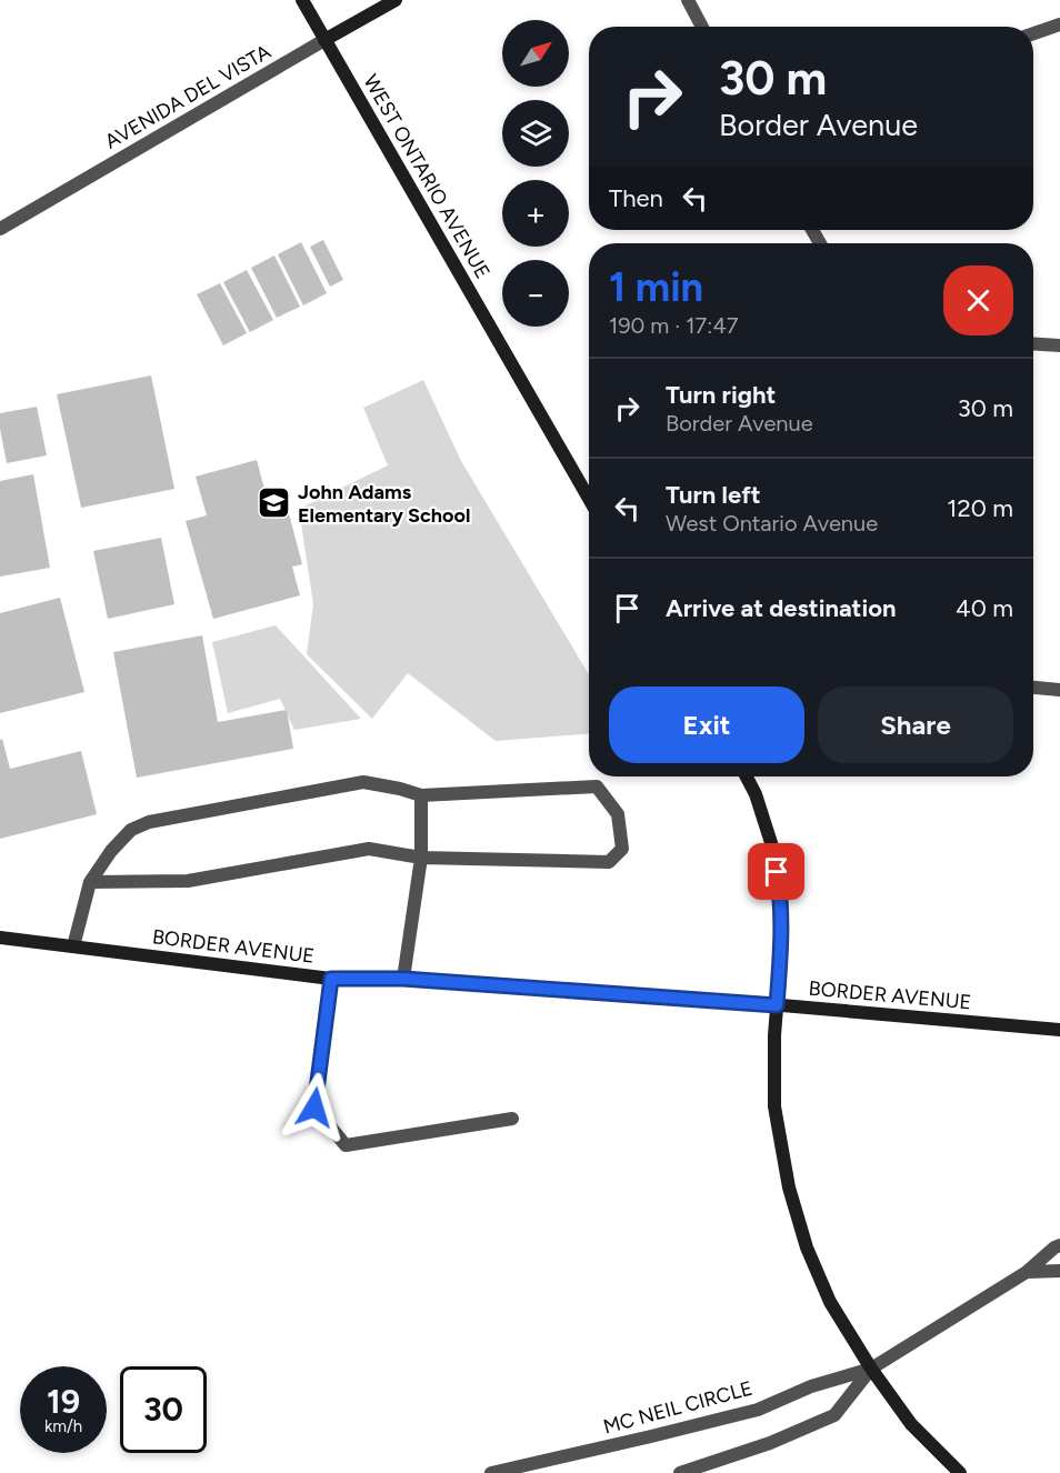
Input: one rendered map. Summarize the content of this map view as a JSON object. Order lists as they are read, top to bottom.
{
  "streets": {
    "main road": ["AVENIDA DEL VISTA", "WEST ONTARIO AVENUE", "BORDER AVENUE"],
    "street": ["MC NEIL CIRCLE"]
  },
  "crossings": [
    ["AVENIDA DEL VISTA", "WEST ONTARIO AVENUE"]
  ],
  "places": {
    "school or university": ["John Adams Elementary School"]
  },
  "north": "top right",
  "page": {
    "map_buttons": ["+", "−"],
    "turn": ["30 m", "Border Avenue"],
    "then": "Then",
    "heading": ["1 min", "190 m · 17:47"],
    "list": [
      {
        "name": "Turn right",
        "note": "Border Avenue",
        "value": "30 m"
      },
      {
        "name": "Turn left",
        "note": "West Ontario Avenue",
        "value": "120 m"
      },
      {
        "name": "Arrive at destination",
        "value": "40 m"
      }
    ],
    "buttons": ["Exit", "Share"],
    "speed": "19 km/h",
    "limit": "30"
  }
}
